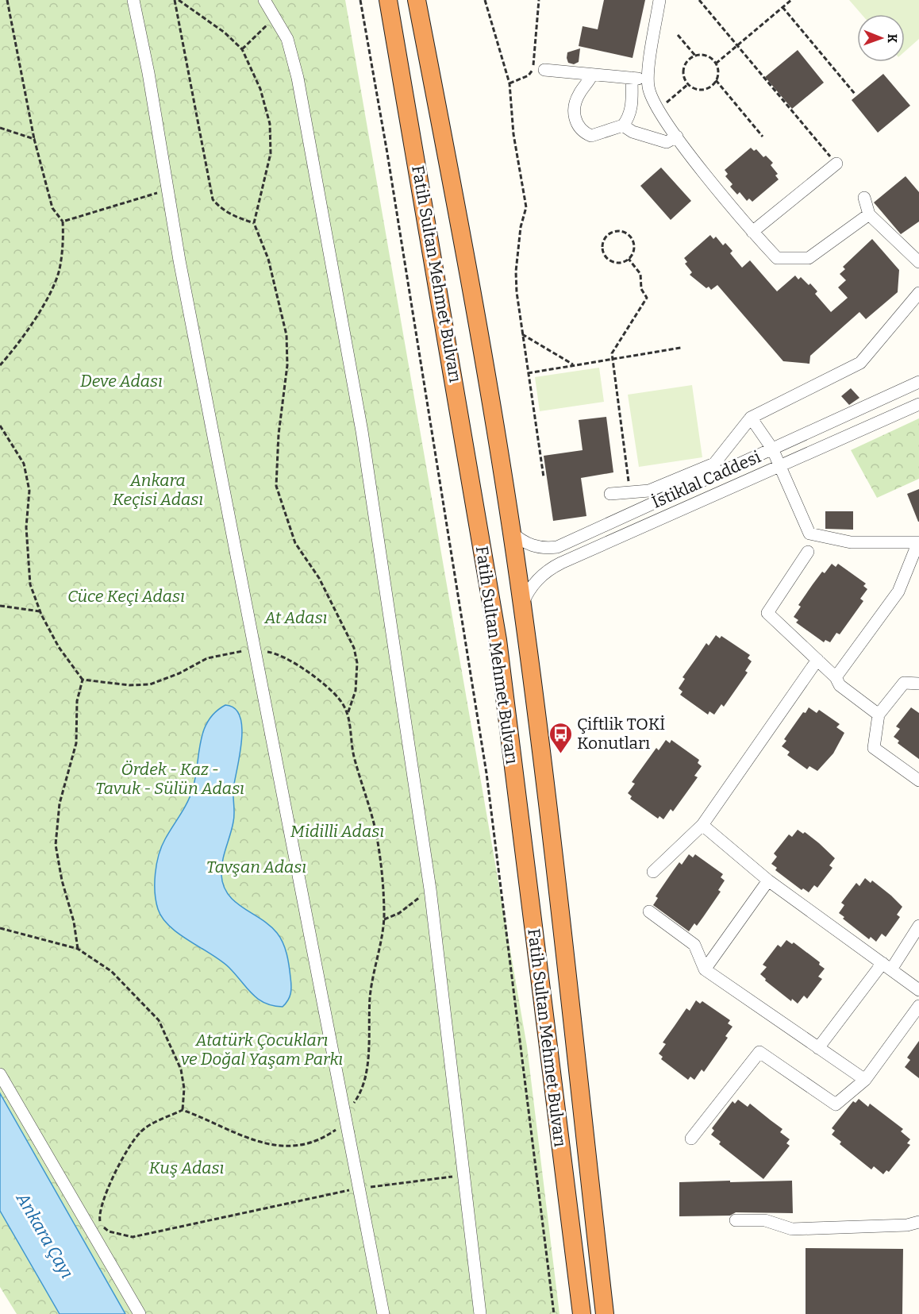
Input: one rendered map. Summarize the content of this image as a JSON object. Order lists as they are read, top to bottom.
{
  "streets": {
    "highway": ["Fatih Sultan Mehmet Bulvarı"],
    "street": ["İstiklal Caddesi"]
  },
  "crossings": [
    ["Fatih Sultan Mehmet Bulvarı", "İstiklal Caddesi"]
  ],
  "water": ["Ankara Çayı"],
  "parks": [
    "Deve Adası",
    "Ankara Keçisi Adası",
    "Cüce Keçi Adası",
    "At Adası",
    "Ördek - Kaz - Tavuk - Sülün Adası",
    "Midilli Adası",
    "Tavşan Adası",
    "Atatürk Çocukları ve Doğal Yaşam Parkı",
    "Kuş Adası"
  ],
  "places": {
    "bus stop": ["Çiftlik TOKİ Konutları"]
  },
  "north": "right"
}
